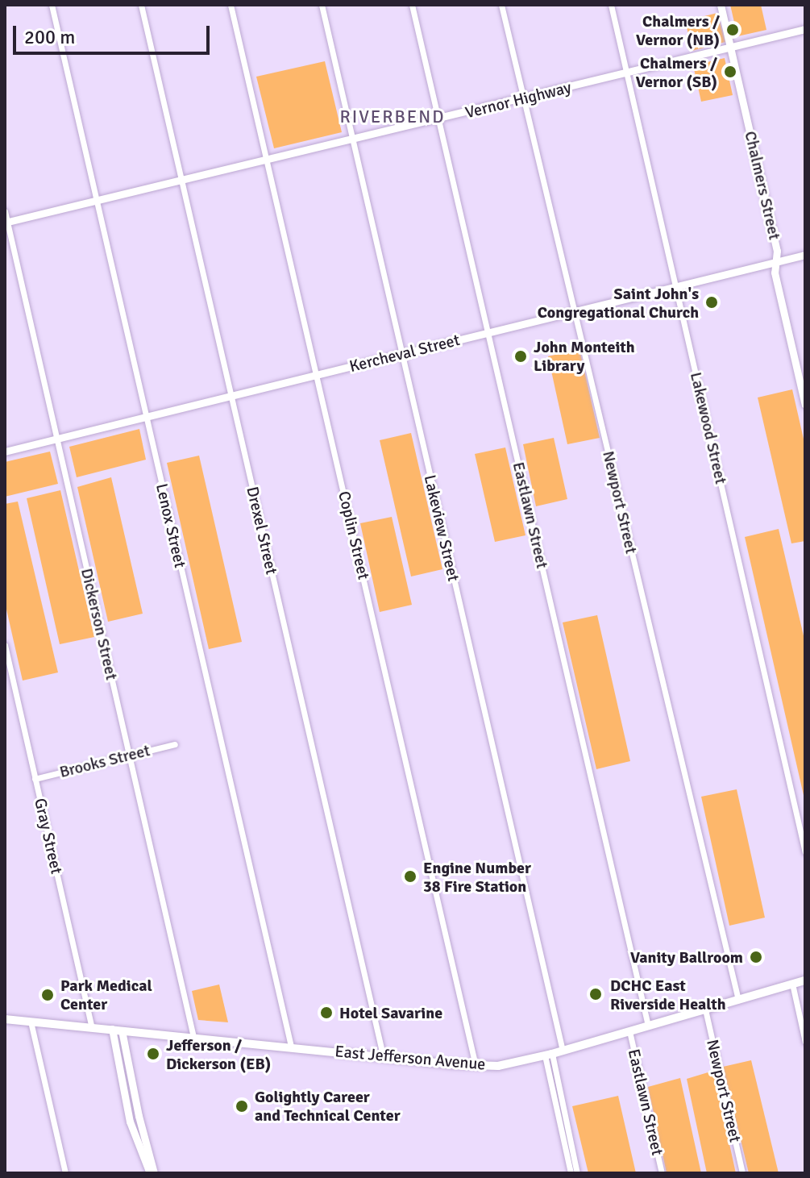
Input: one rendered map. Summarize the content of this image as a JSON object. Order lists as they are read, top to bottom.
{
  "streets": {
    "main road": ["East Jefferson Avenue"],
    "street": [
      "Vernor Highway",
      "Chalmers Street",
      "Kercheval Street",
      "Lakewood Street",
      "Newport Street",
      "Eastlawn Street",
      "Lenox Street",
      "Lakeview Street",
      "Drexel Street",
      "Coplin Street",
      "Dickerson Street",
      "Brooks Street",
      "Gray Street"
    ]
  },
  "crossings": [
    ["Vernor Highway", "Chalmers Street"],
    ["Vernor Highway", "Lakewood Street"],
    ["Vernor Highway", "Newport Street"],
    ["Vernor Highway", "Eastlawn Street"],
    ["Vernor Highway", "Lenox Street"],
    ["Vernor Highway", "Lakeview Street"],
    ["Vernor Highway", "Drexel Street"],
    ["Vernor Highway", "Coplin Street"],
    ["Vernor Highway", "Dickerson Street"],
    ["Chalmers Street", "Kercheval Street"],
    ["Kercheval Street", "Lakewood Street"],
    ["Kercheval Street", "Newport Street"],
    ["Kercheval Street", "Eastlawn Street"],
    ["Kercheval Street", "Lenox Street"],
    ["Kercheval Street", "Lakeview Street"],
    ["Kercheval Street", "Drexel Street"],
    ["Kercheval Street", "Coplin Street"],
    ["Kercheval Street", "Dickerson Street"],
    ["Newport Street", "East Jefferson Avenue"],
    ["Eastlawn Street", "East Jefferson Avenue"],
    ["Lenox Street", "East Jefferson Avenue"],
    ["Lakeview Street", "East Jefferson Avenue"],
    ["Drexel Street", "East Jefferson Avenue"],
    ["Coplin Street", "East Jefferson Avenue"],
    ["Dickerson Street", "Brooks Street"],
    ["Dickerson Street", "East Jefferson Avenue"],
    ["Brooks Street", "Gray Street"],
    ["Gray Street", "East Jefferson Avenue"]
  ],
  "districts": ["RIVERBEND"],
  "places": [
    "Chalmers / Vernor (NB)",
    "Chalmers / Vernor (SB)",
    "Saint John's Congregational Church",
    "John Monteith Library",
    "Engine Number 38 Fire Station",
    "Vanity Ballroom",
    "DCHC East Riverside Health",
    "Park Medical Center",
    "Hotel Savarine",
    "Jefferson / Dickerson (EB)",
    "Golightly Career and Technical Center"
  ],
  "scale_bar": "200 m"
}
